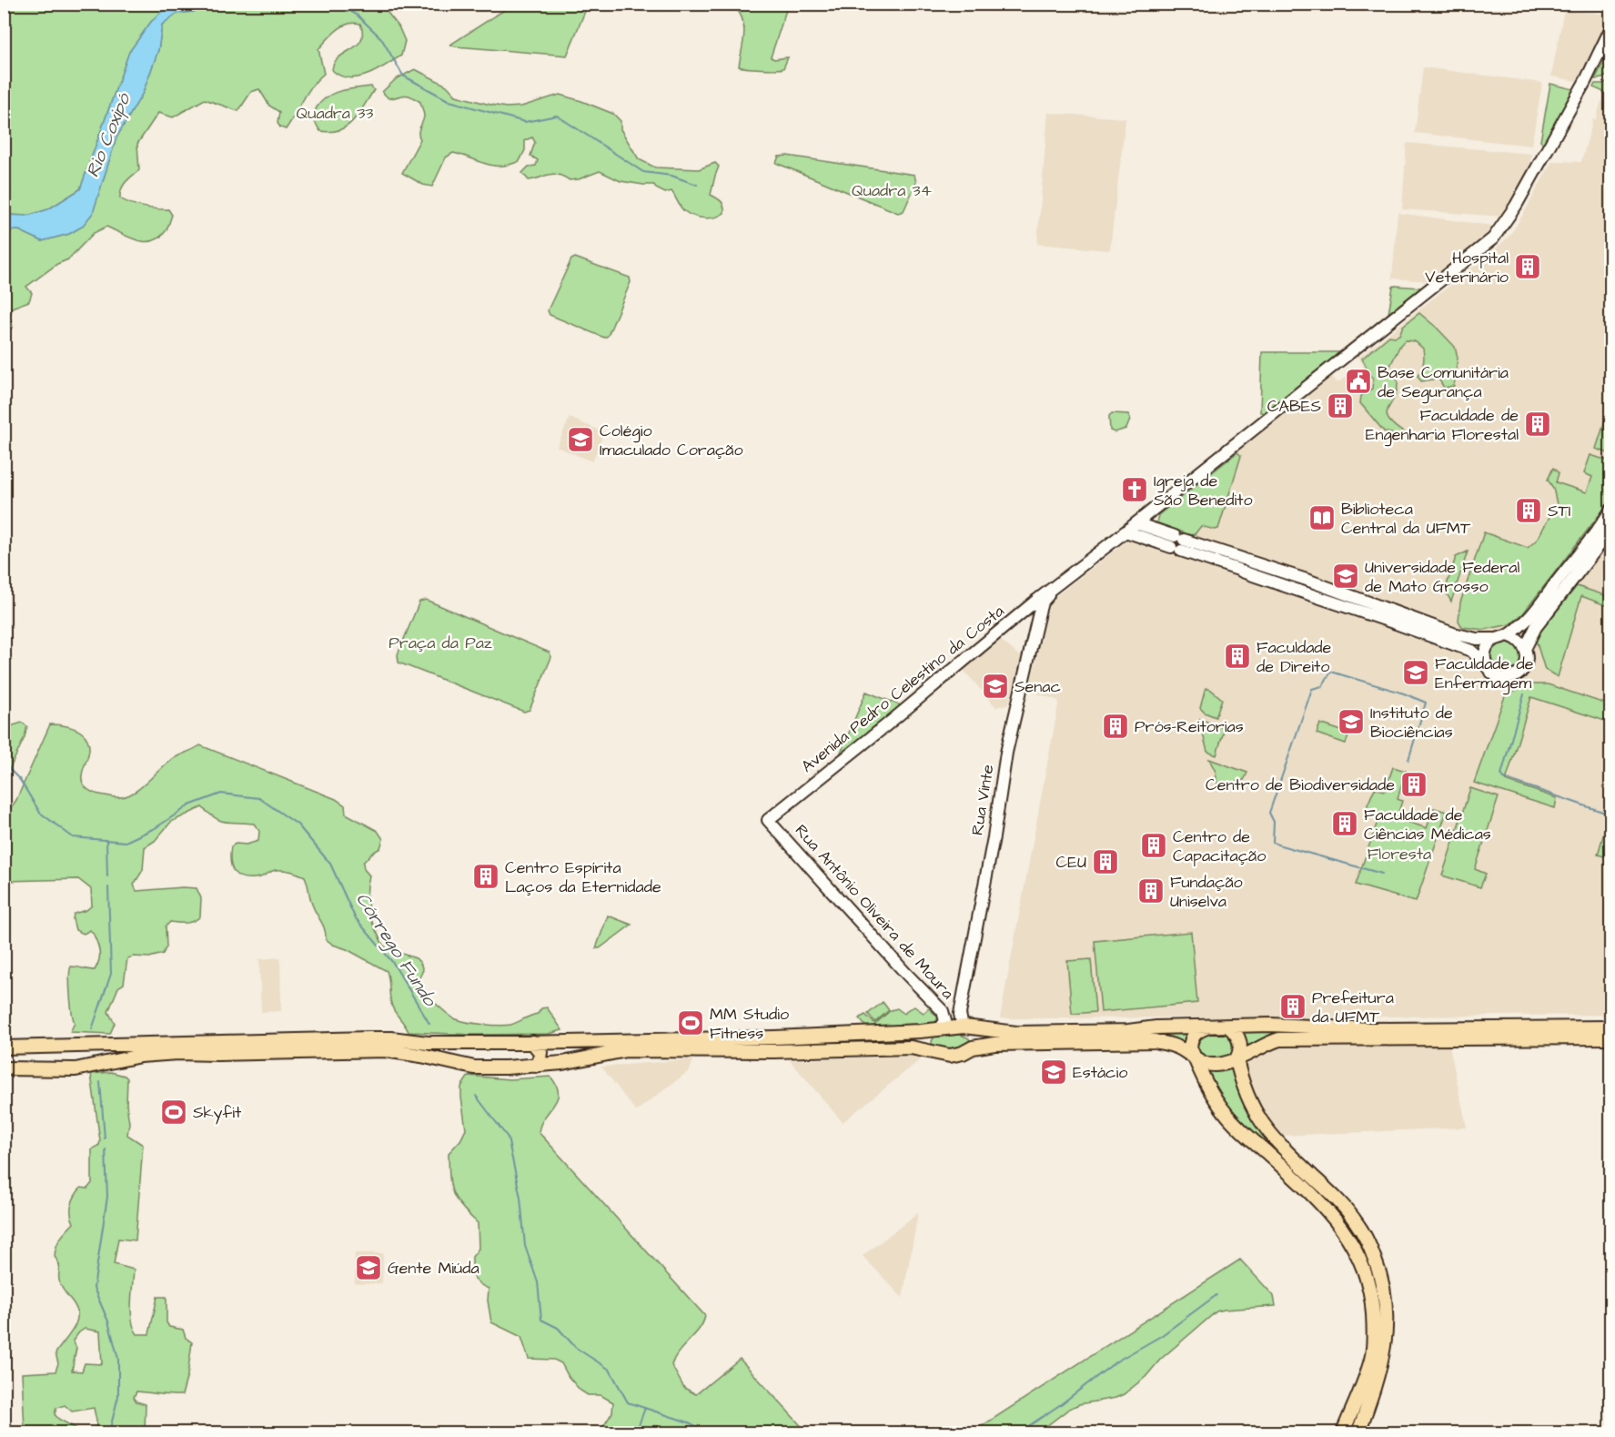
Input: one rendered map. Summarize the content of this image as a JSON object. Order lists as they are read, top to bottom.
{
  "streets": {
    "street": ["Avenida Pedro Celestino da Costa", "Rua Vinte", "Rua Antônio Oliveira de Moura"]
  },
  "crossings": [
    ["Avenida Pedro Celestino da Costa", "Rua Vinte"],
    ["Avenida Pedro Celestino da Costa", "Rua Antônio Oliveira de Moura"]
  ],
  "water": ["Rio Coxipó", "Córrego Fundo"],
  "parks": [
    "Quadra 33",
    "Quadra 34",
    "Praça da Paz",
    "Floresta"
  ],
  "places": {
    "building": [
      "Hospital Veterinário",
      "CABES",
      "Faculdade de Engenharia Florestal",
      "STI",
      "Faculdade de Direito",
      "Prós-Reitorias",
      "Centro de Biodiversidade",
      "Faculdade de Ciências Médicas",
      "Centro de Capacitação",
      "CEU",
      "Centro Espírita Laços da Eternidade",
      "Fundação Uniselva",
      "Prefeitura da UFMT"
    ],
    "public building": ["Base Comunitária de Segurança"],
    "school or university": [
      "Colégio Imaculado Coração",
      "Universidade Federal de Mato Grosso",
      "Faculdade de Enfermagem",
      "Senac",
      "Instituto de Biociências",
      "Estácio",
      "Gente Miúda"
    ],
    "church": ["Igreja de São Benedito"],
    "library": ["Biblioteca Central da UFMT"],
    "sports": ["MM Studio Fitness", "Skyfit"]
  }
}
